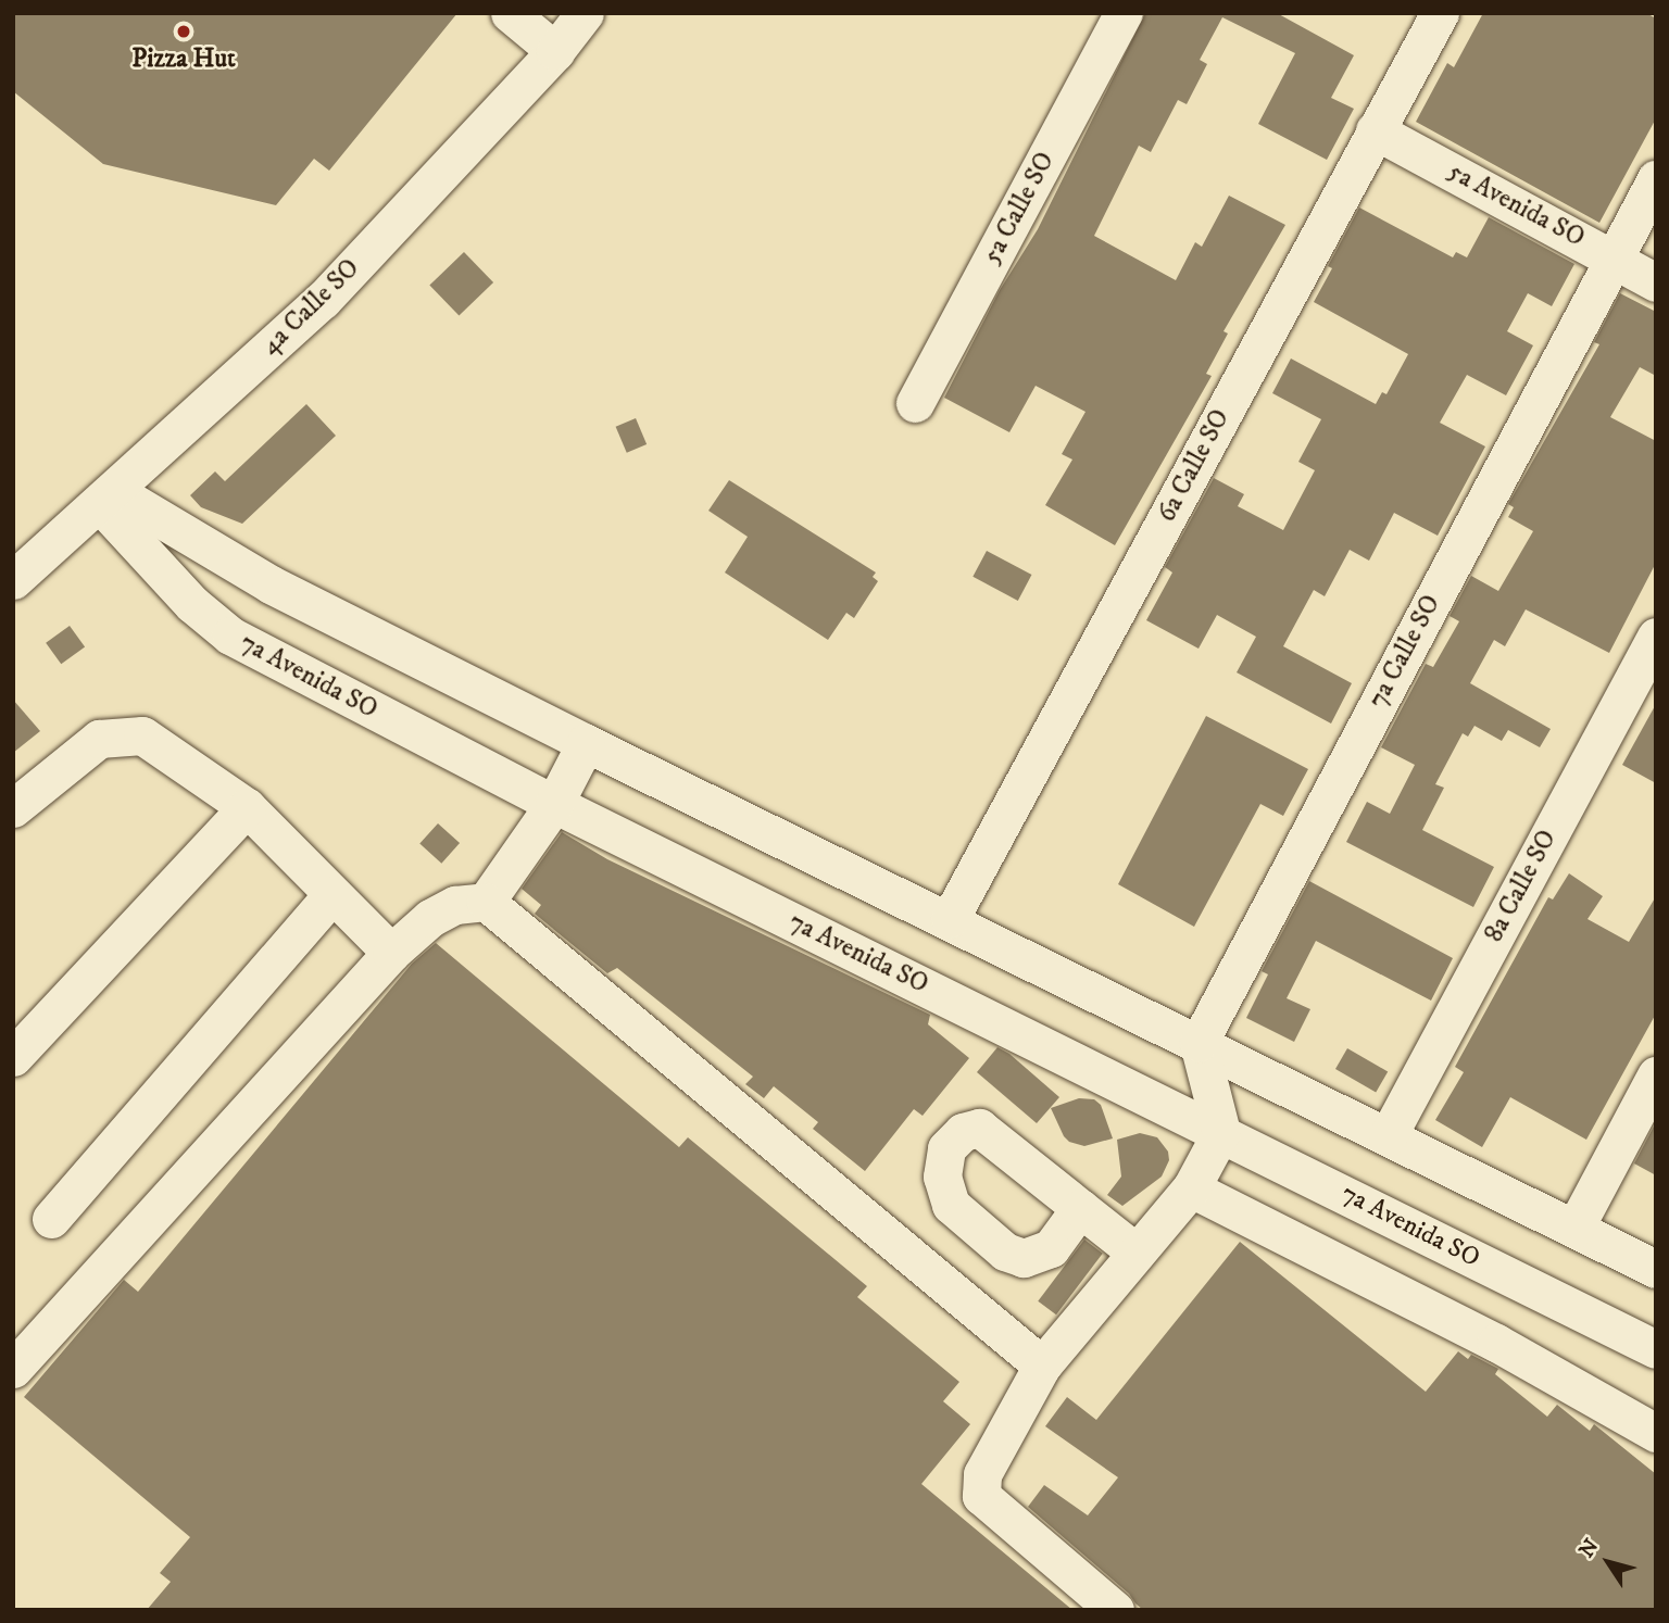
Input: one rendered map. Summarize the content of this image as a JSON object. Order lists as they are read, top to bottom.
{
  "streets": {
    "street": [
      "5a Avenida SO",
      "5a Calle SO",
      "4a Calle SO",
      "6a Calle SO",
      "7a Calle SO",
      "7a Avenida SO",
      "8a Calle SO"
    ]
  },
  "crossings": [
    ["5a Avenida SO", "6a Calle SO"],
    ["5a Avenida SO", "7a Calle SO"],
    ["4a Calle SO", "7a Avenida SO"]
  ],
  "places": ["Pizza Hut"],
  "north": "top left"
}
